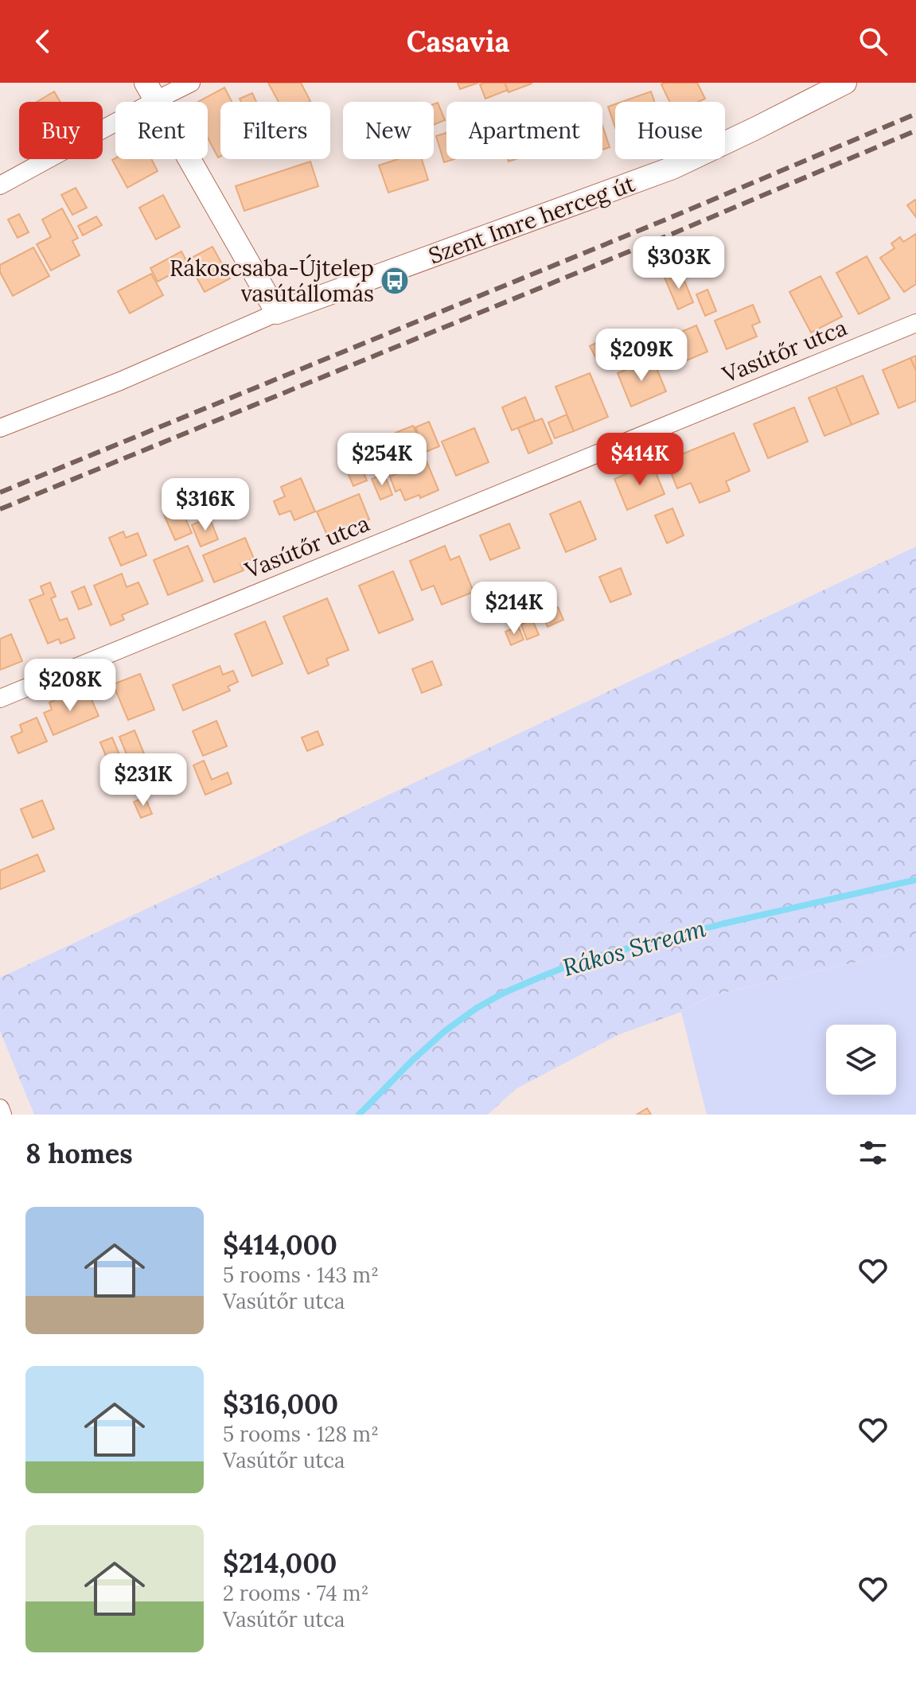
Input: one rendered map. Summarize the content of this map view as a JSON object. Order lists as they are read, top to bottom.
{
  "streets": {
    "street": ["Szent Imre herceg út", "Vasútőr utca"]
  },
  "water": ["Rákos Stream"],
  "places": {
    "bus stop": ["Rákoscsaba-Újtelep vasútállomás"]
  },
  "page": {
    "header": "Casavia",
    "chip": [
      "Buy",
      "Rent",
      "Filters",
      "New",
      "Apartment",
      "House"
    ],
    "price": [
      "$303K",
      "$209K",
      "$254K",
      "$414K",
      "$316K",
      "$214K",
      "$208K",
      "$231K"
    ],
    "heading": "8 homes",
    "list": [
      {
        "name": "$414,000",
        "note": "5 rooms · 143 m² · Vasútőr utca"
      },
      {
        "name": "$316,000",
        "note": "5 rooms · 128 m² · Vasútőr utca"
      },
      {
        "name": "$214,000",
        "note": "2 rooms · 74 m² · Vasútőr utca"
      }
    ]
  }
}
